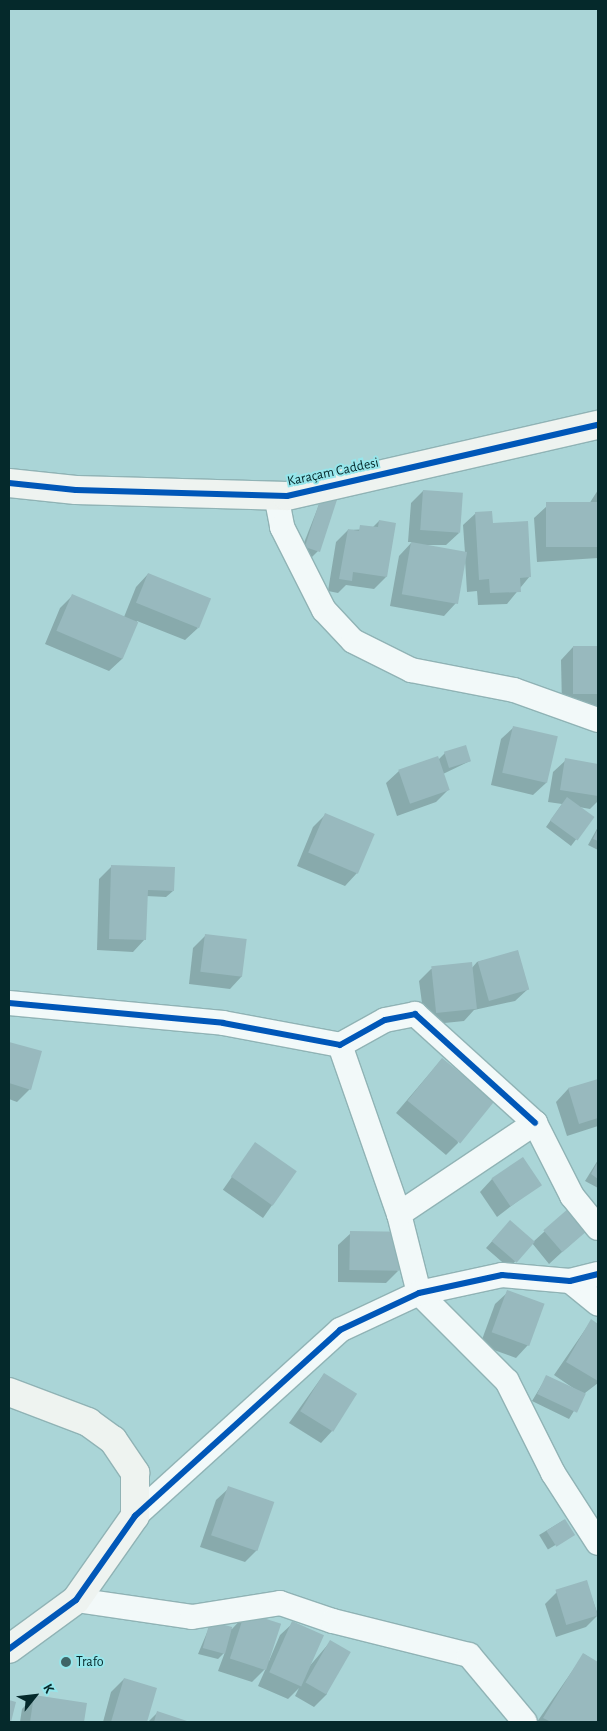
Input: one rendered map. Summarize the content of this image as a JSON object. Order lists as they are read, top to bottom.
{
  "streets": {
    "street": ["Karaçam Caddesi"]
  },
  "places": ["Trafo"],
  "north": "top right"
}
